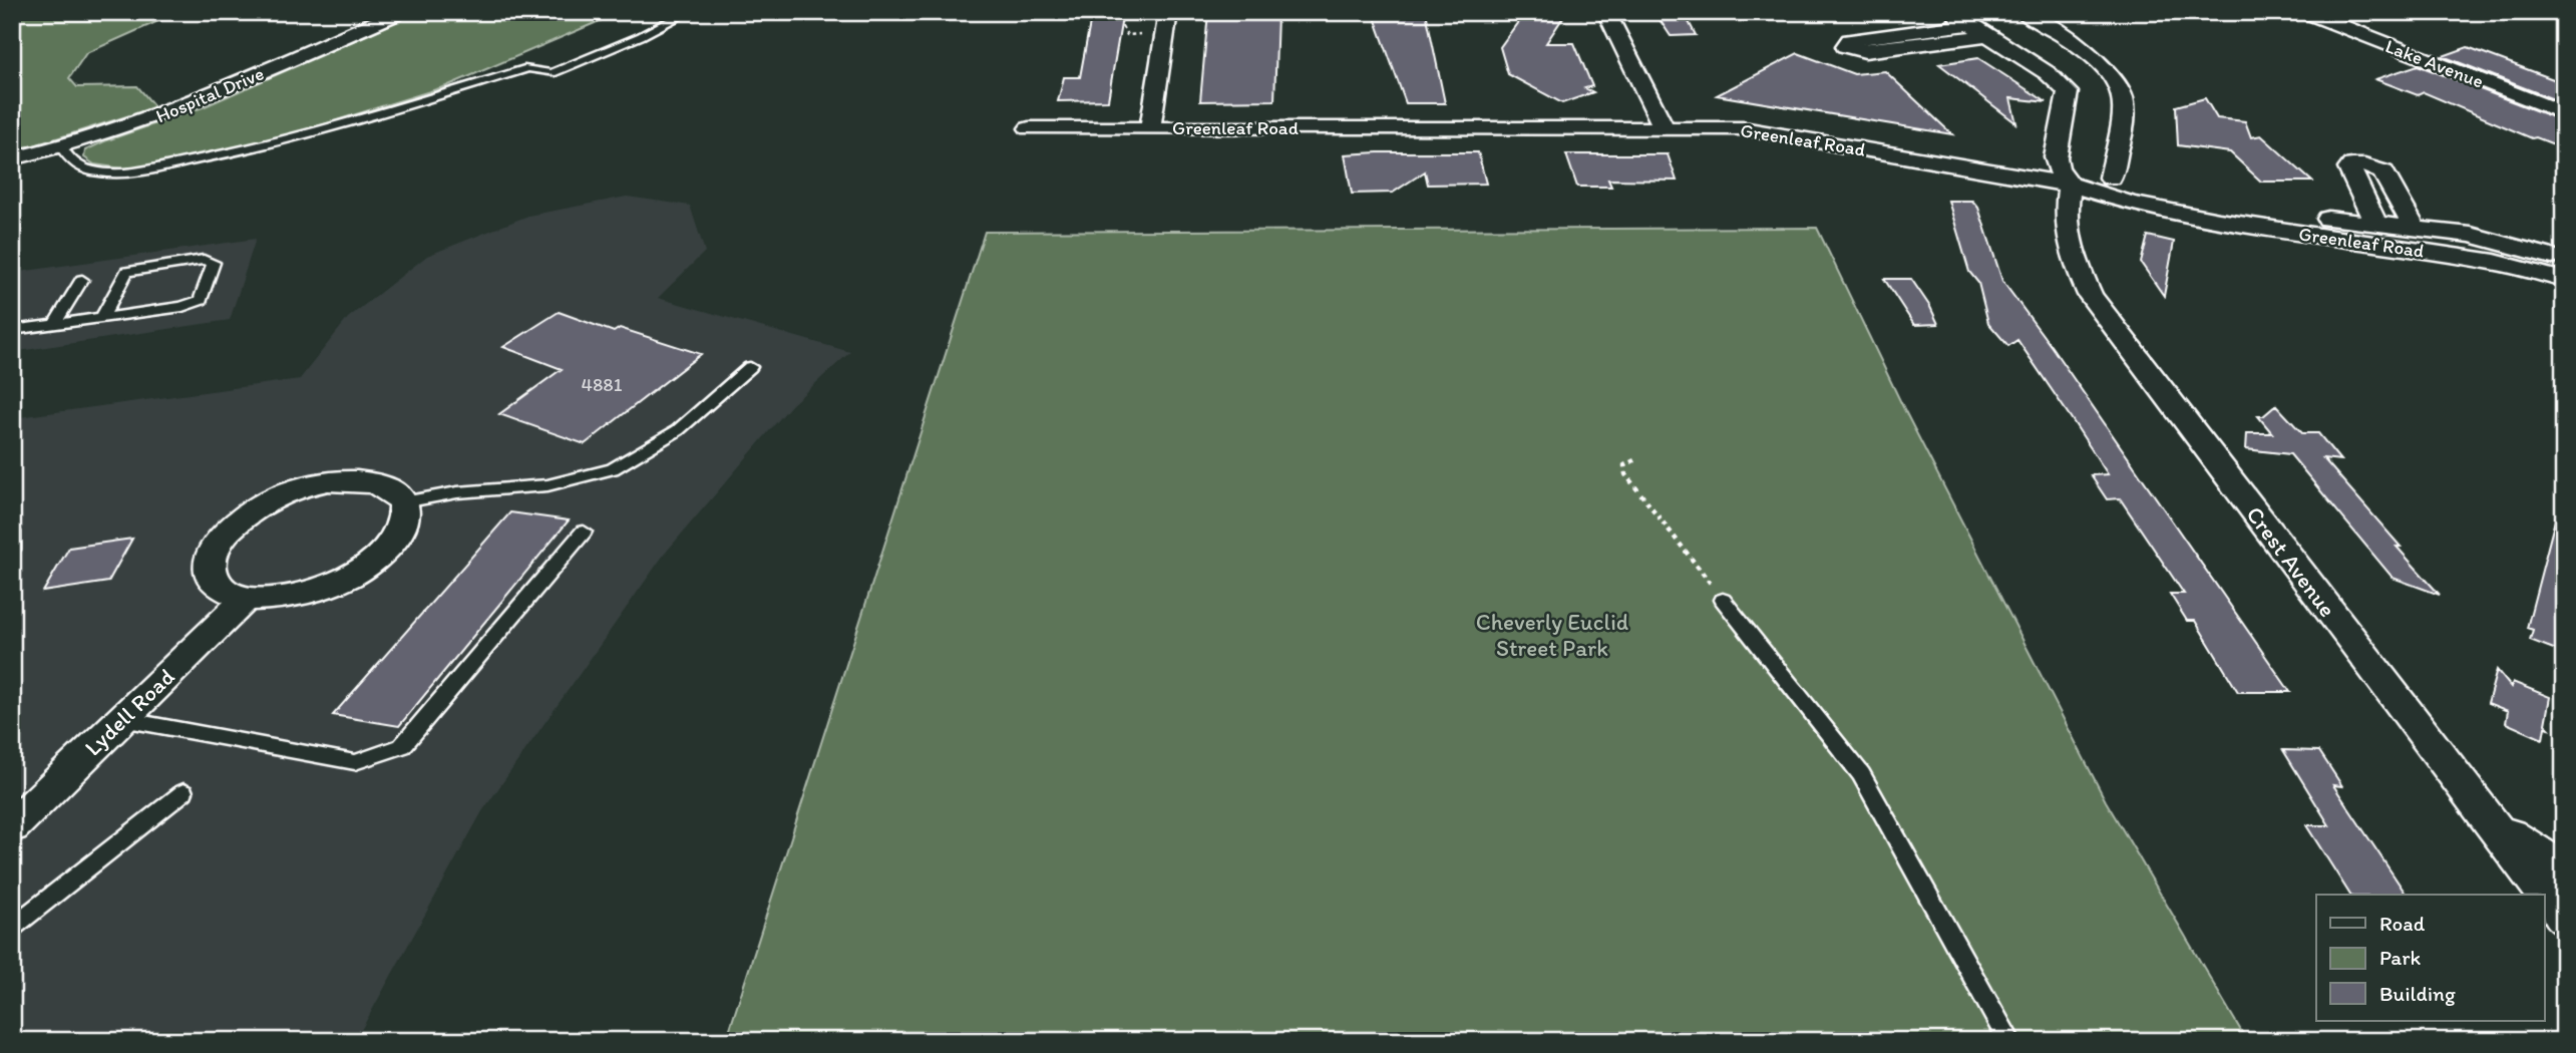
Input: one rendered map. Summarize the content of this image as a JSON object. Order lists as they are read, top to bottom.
{
  "streets": {
    "street": [
      "Lake Avenue",
      "Hospital Drive",
      "Greenleaf Road",
      "Crest Avenue",
      "Lydell Road"
    ]
  },
  "crossings": [
    ["Greenleaf Road", "Crest Avenue"]
  ],
  "parks": ["Cheverly Euclid Street Park"],
  "house_numbers": ["4881"],
  "legend": ["Road", "Park", "Building"]
}
